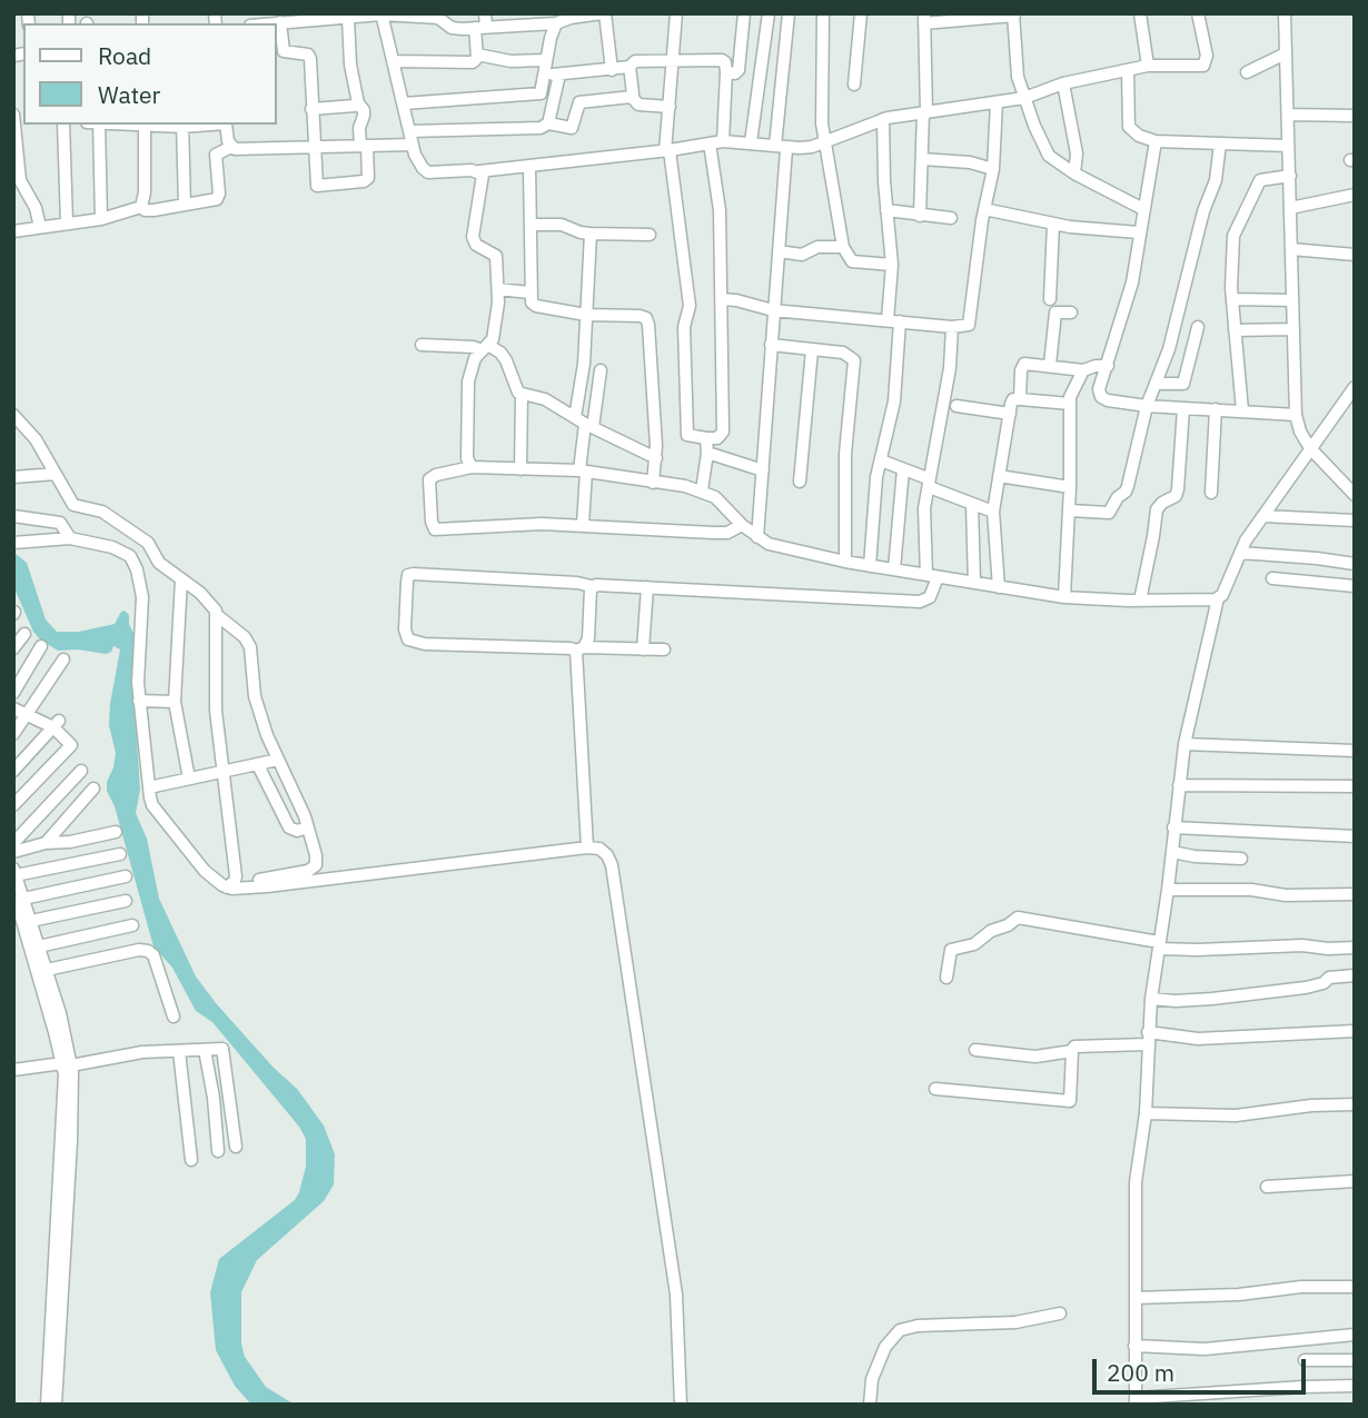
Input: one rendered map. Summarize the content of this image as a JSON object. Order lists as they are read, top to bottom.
{
  "legend": ["Road", "Water"],
  "scale_bar": "200 m"
}
